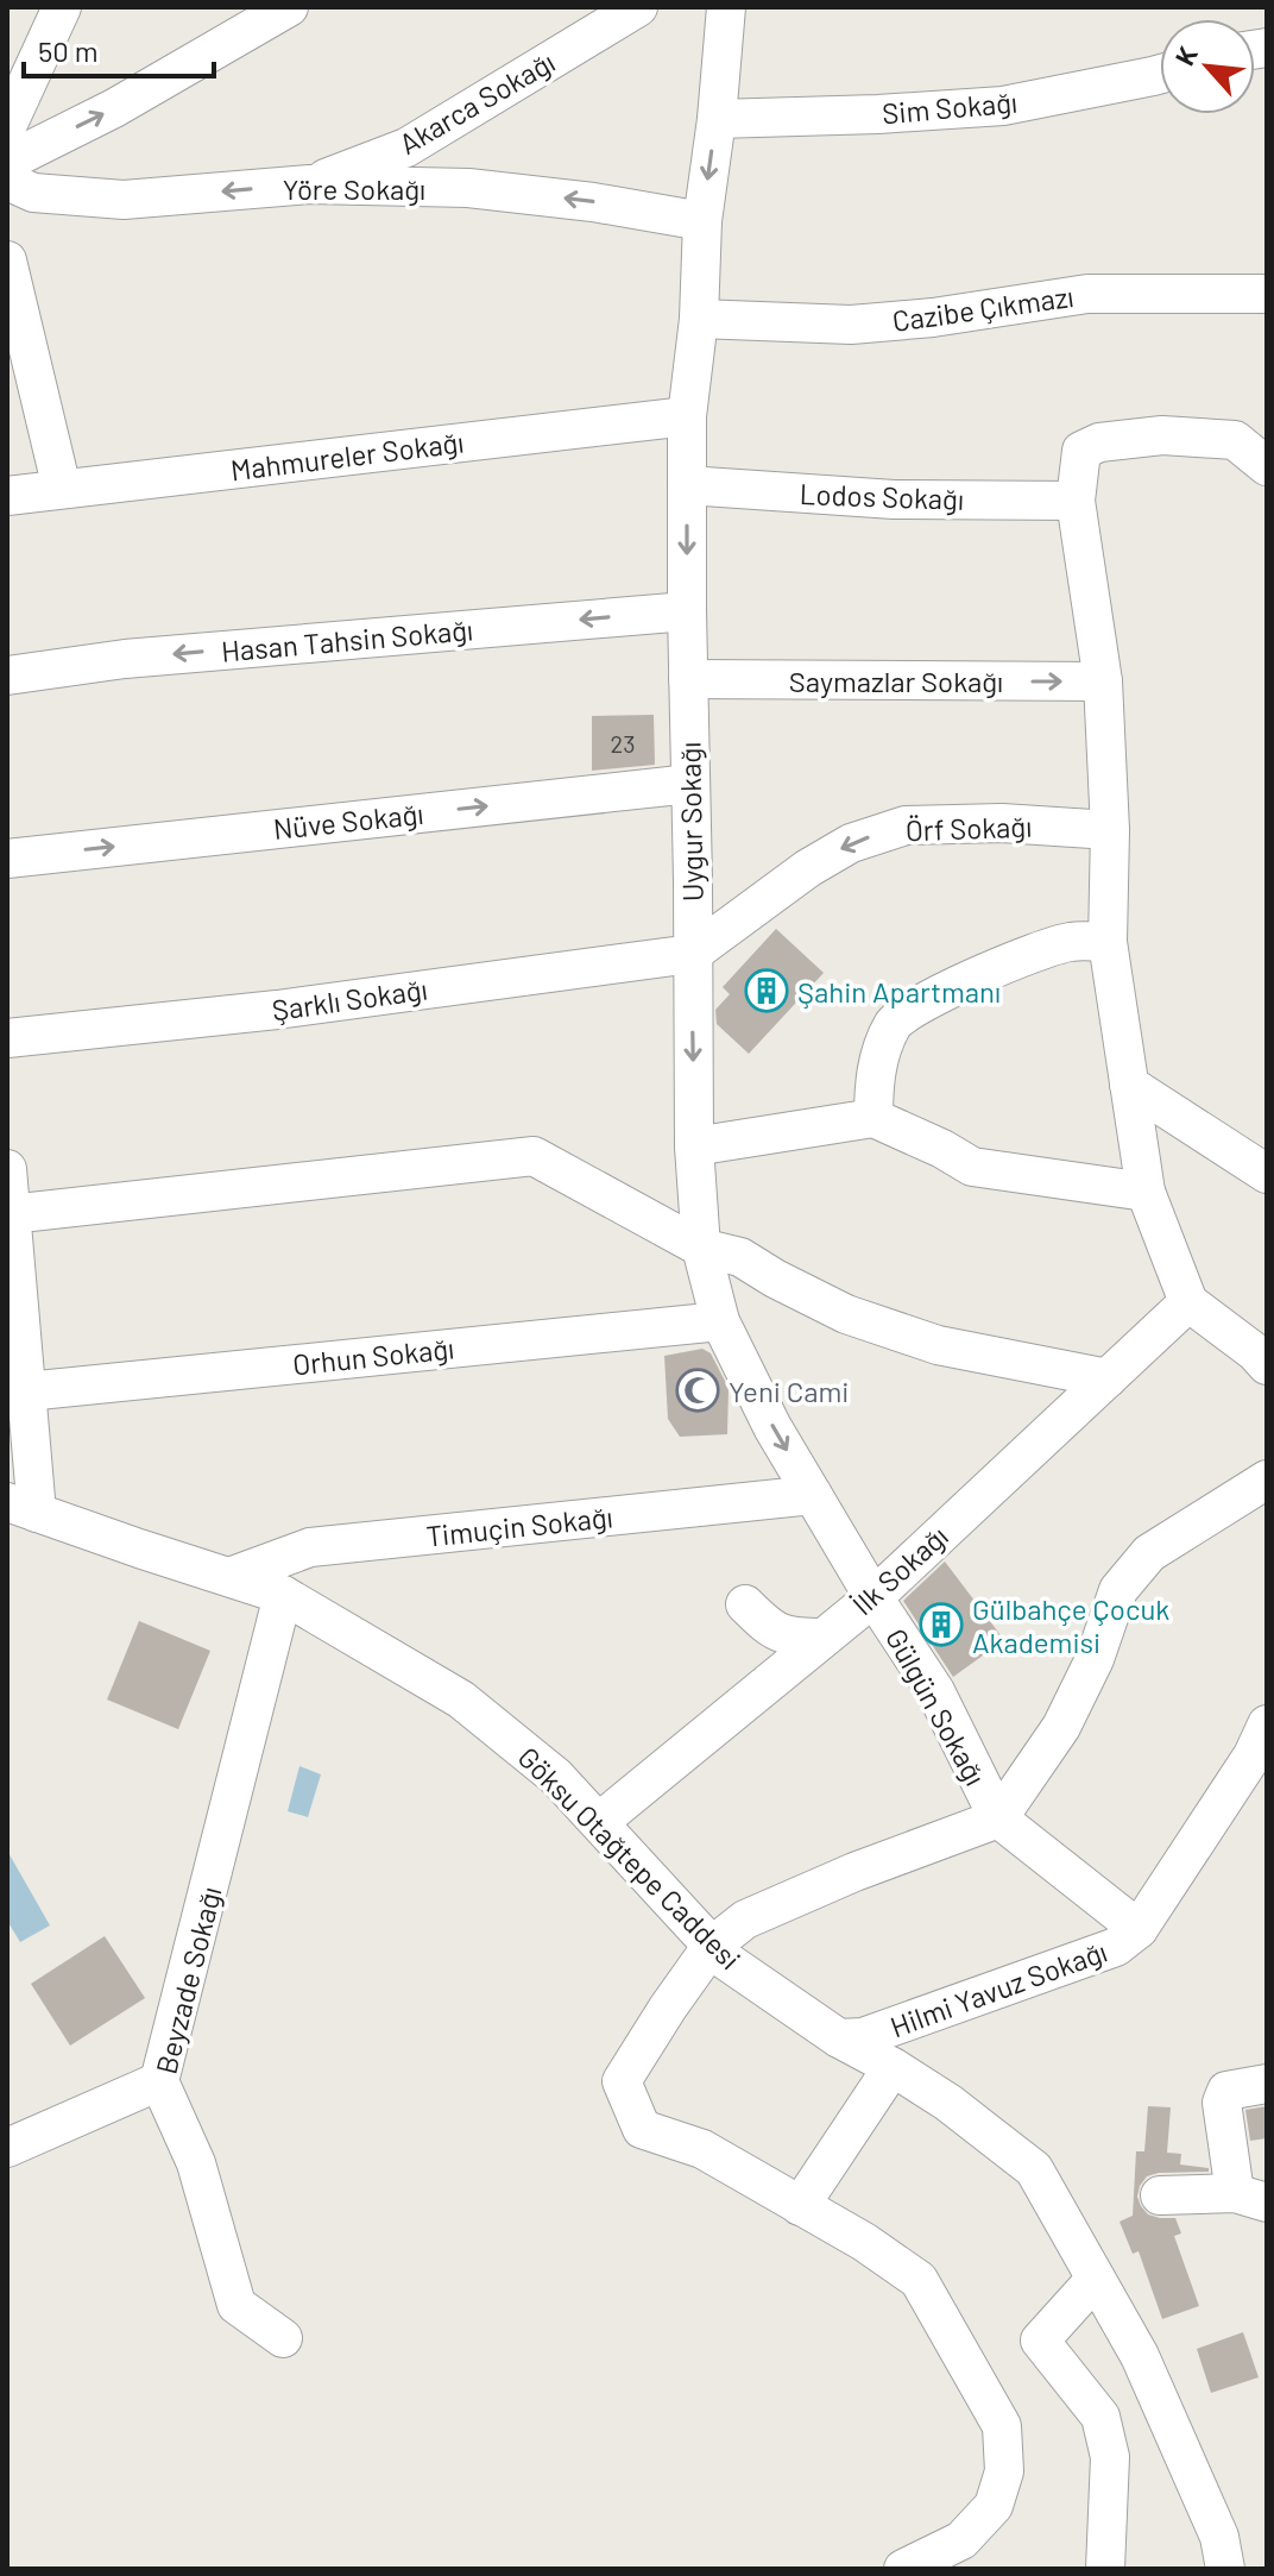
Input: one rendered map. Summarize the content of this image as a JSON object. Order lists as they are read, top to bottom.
{
  "streets": {
    "street": [
      "Akarca Sokağı",
      "Sim Sokağı",
      "Yöre Sokağı",
      "Cazibe Çıkmazı",
      "Mahmureler Sokağı",
      "Lodos Sokağı",
      "Hasan Tahsin Sokağı",
      "Saymazlar Sokağı",
      "Nüve Sokağı",
      "Uygur Sokağı",
      "Örf Sokağı",
      "Şarklı Sokağı",
      "Orhun Sokağı",
      "Timuçin Sokağı",
      "İlk Sokağı",
      "Gülgün Sokağı",
      "Göksu Otağtepe Caddesi",
      "Beyzade Sokağı",
      "Hilmi Yavuz Sokağı"
    ]
  },
  "crossings": [
    ["Akarca Sokağı", "Yöre Sokağı"],
    ["Sim Sokağı", "Uygur Sokağı"],
    ["Yöre Sokağı", "Uygur Sokağı"],
    ["Cazibe Çıkmazı", "Uygur Sokağı"],
    ["Mahmureler Sokağı", "Uygur Sokağı"],
    ["Lodos Sokağı", "Uygur Sokağı"],
    ["Hasan Tahsin Sokağı", "Uygur Sokağı"],
    ["Saymazlar Sokağı", "Uygur Sokağı"],
    ["Nüve Sokağı", "Uygur Sokağı"],
    ["Uygur Sokağı", "Örf Sokağı"],
    ["Uygur Sokağı", "Şarklı Sokağı"],
    ["Uygur Sokağı", "Orhun Sokağı"],
    ["Uygur Sokağı", "Timuçin Sokağı"],
    ["Uygur Sokağı", "İlk Sokağı"],
    ["Uygur Sokağı", "Gülgün Sokağı"],
    ["Örf Sokağı", "Şarklı Sokağı"],
    ["Timuçin Sokağı", "Göksu Otağtepe Caddesi"],
    ["İlk Sokağı", "Gülgün Sokağı"],
    ["İlk Sokağı", "Göksu Otağtepe Caddesi"],
    ["Göksu Otağtepe Caddesi", "Beyzade Sokağı"],
    ["Göksu Otağtepe Caddesi", "Hilmi Yavuz Sokağı"]
  ],
  "one_way": [
    "Yöre Sokağı",
    "Hasan Tahsin Sokağı",
    "Saymazlar Sokağı",
    "Nüve Sokağı",
    "Uygur Sokağı",
    "Örf Sokağı"
  ],
  "places": {
    "building": ["Şahin Apartmanı", "Gülbahçe Çocuk Akademisi"],
    "mosque": ["Yeni Cami"]
  },
  "house_numbers": ["23"],
  "scale_bar": "50 m",
  "north": "top left"
}
